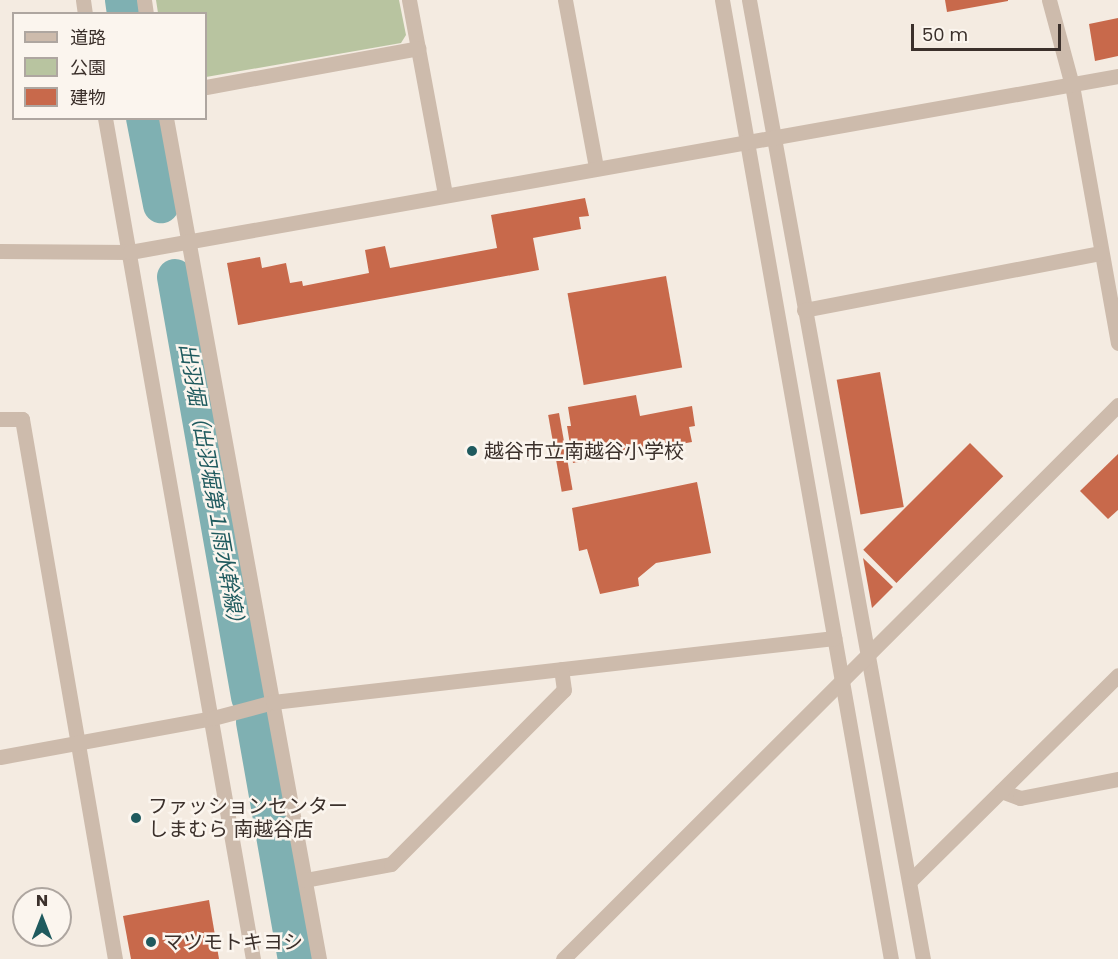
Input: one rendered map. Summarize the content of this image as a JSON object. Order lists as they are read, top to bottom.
{
  "water": ["出羽堀（出羽堀第１雨水幹線）"],
  "places": ["越谷市立南越谷小学校", "ファッションセンター しまむら 南越谷店", "マツモトキヨシ"],
  "legend": ["道路", "公園", "建物"],
  "scale_bar": "50 m",
  "north": "top"
}
